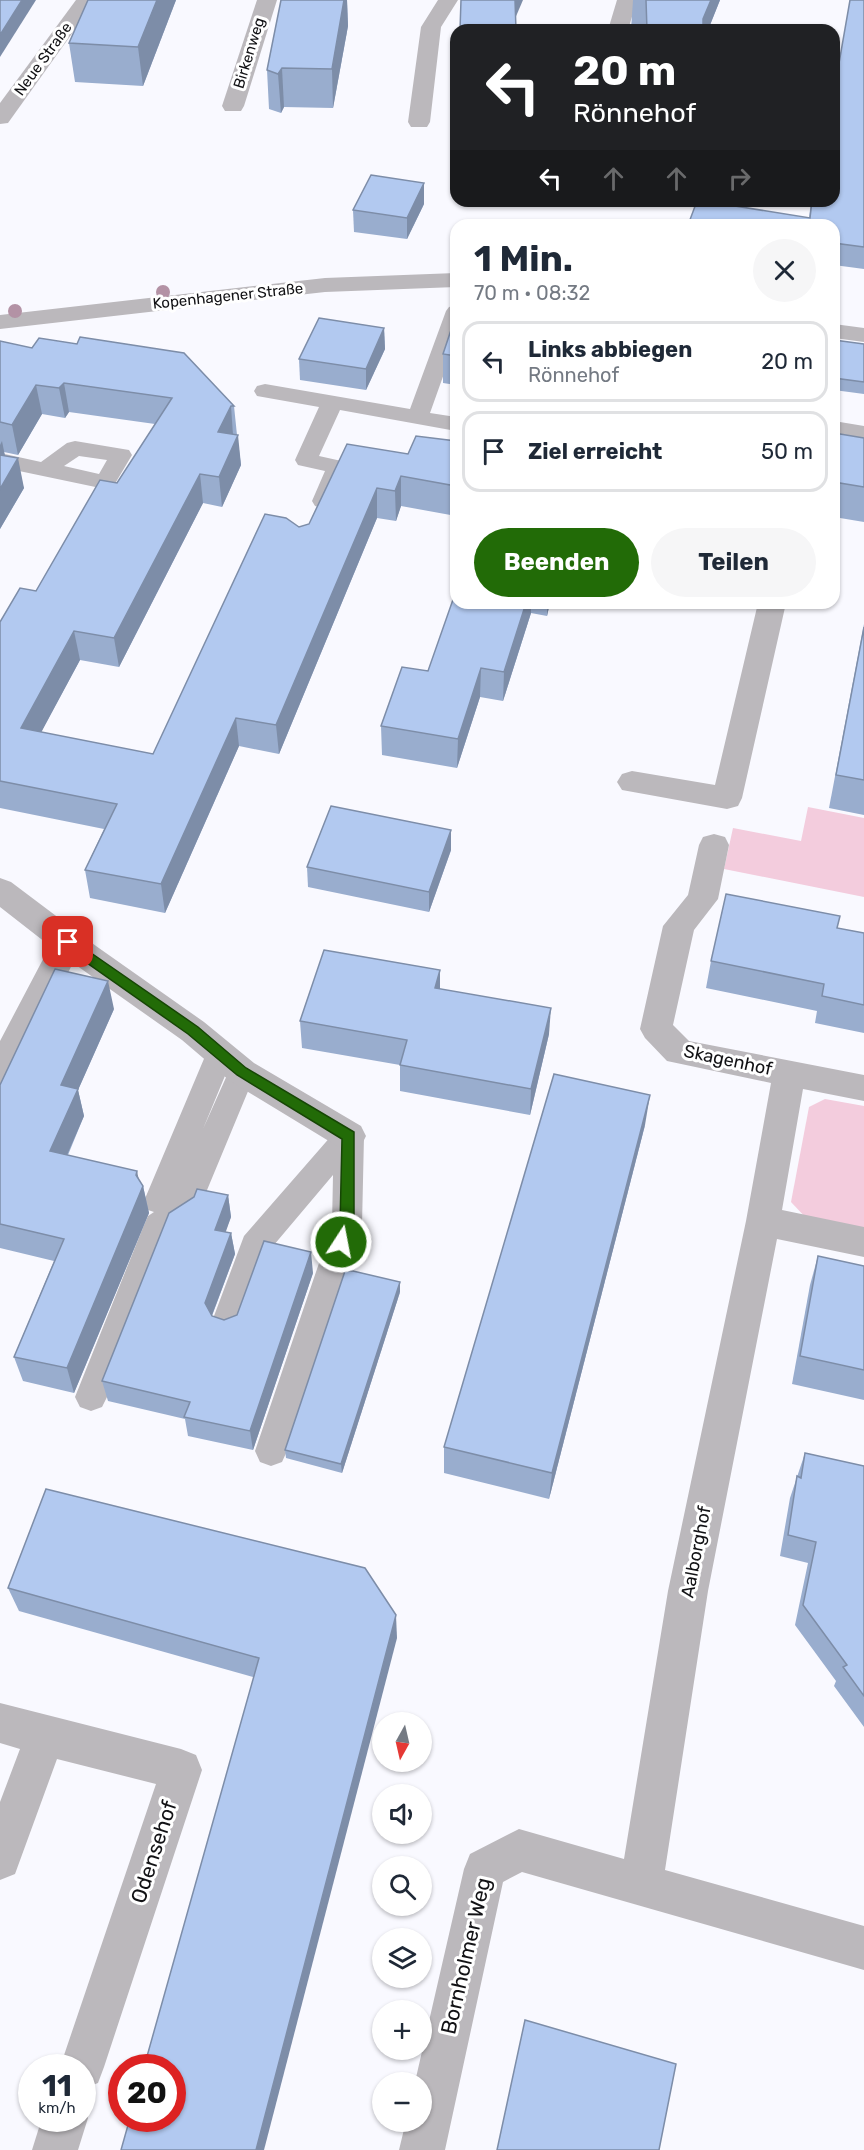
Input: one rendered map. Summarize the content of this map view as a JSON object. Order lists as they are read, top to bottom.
{
  "streets": {
    "street": [
      "Birkenweg",
      "Neue Straße",
      "Kopenhagener Straße",
      "Skagenhof",
      "Aalborghof",
      "Odensehof",
      "Bornholmer Weg"
    ]
  },
  "crossings": [
    ["Skagenhof", "Aalborghof"],
    ["Aalborghof", "Bornholmer Weg"]
  ],
  "north": "bottom",
  "page": {
    "turn": ["20 m", "Rönnehof"],
    "heading": ["1 Min.", "70 m · 08:32"],
    "list": [
      {
        "name": "Links abbiegen",
        "note": "Rönnehof",
        "value": "20 m"
      },
      {
        "name": "Ziel erreicht",
        "value": "50 m"
      }
    ],
    "buttons": ["Beenden", "Teilen"],
    "map_buttons": ["+", "−"],
    "speed": "11 km/h",
    "limit": "20"
  }
}
